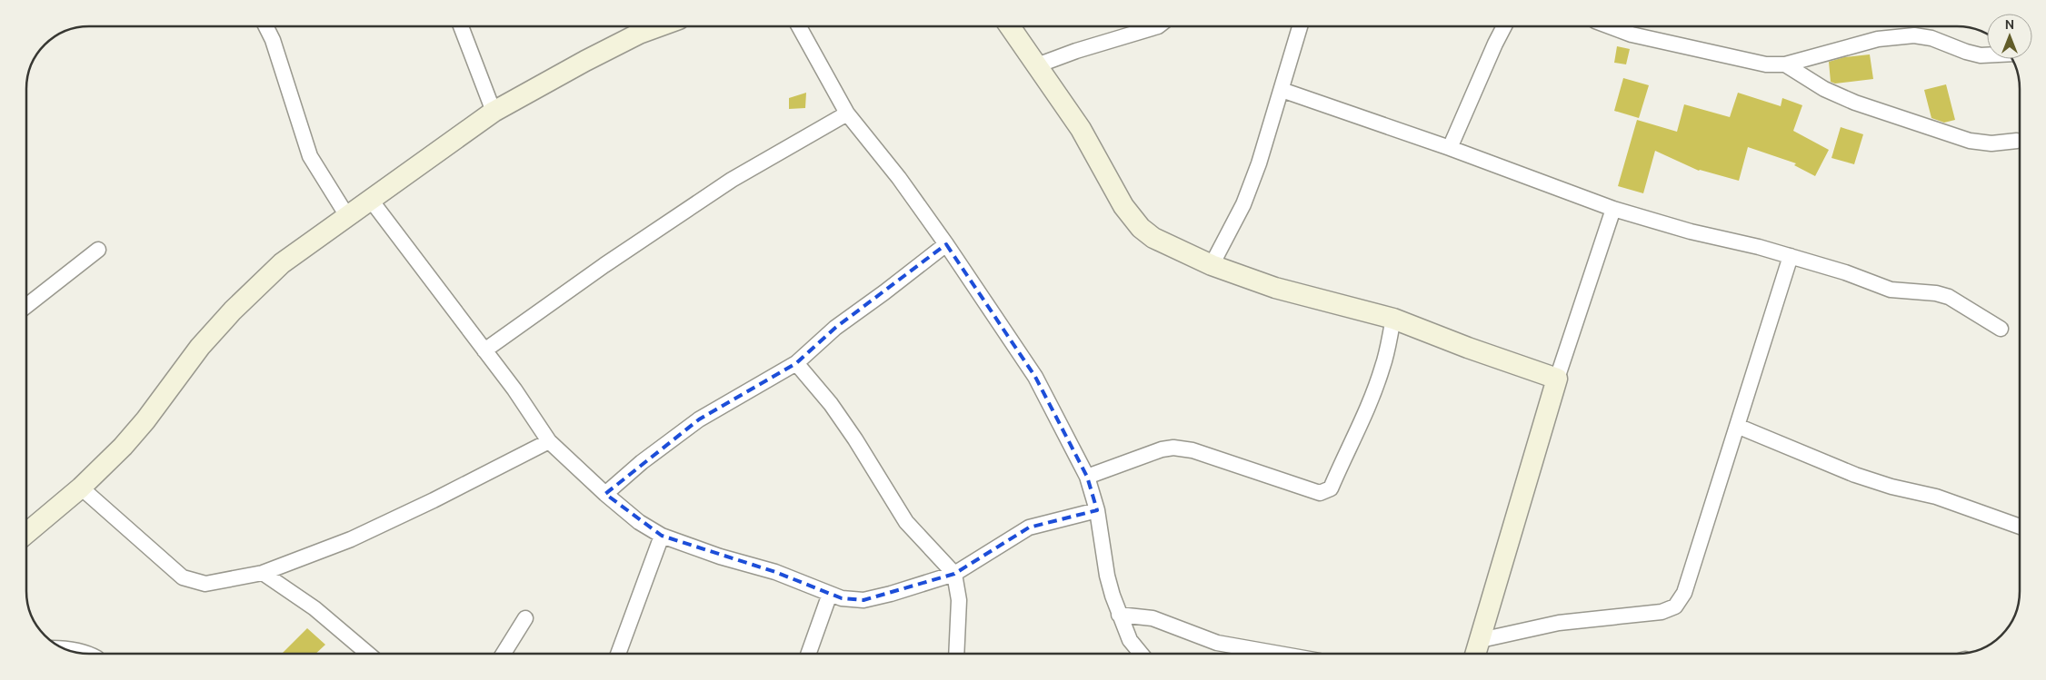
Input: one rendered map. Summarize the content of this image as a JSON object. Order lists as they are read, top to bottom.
{
  "north": "top"
}
